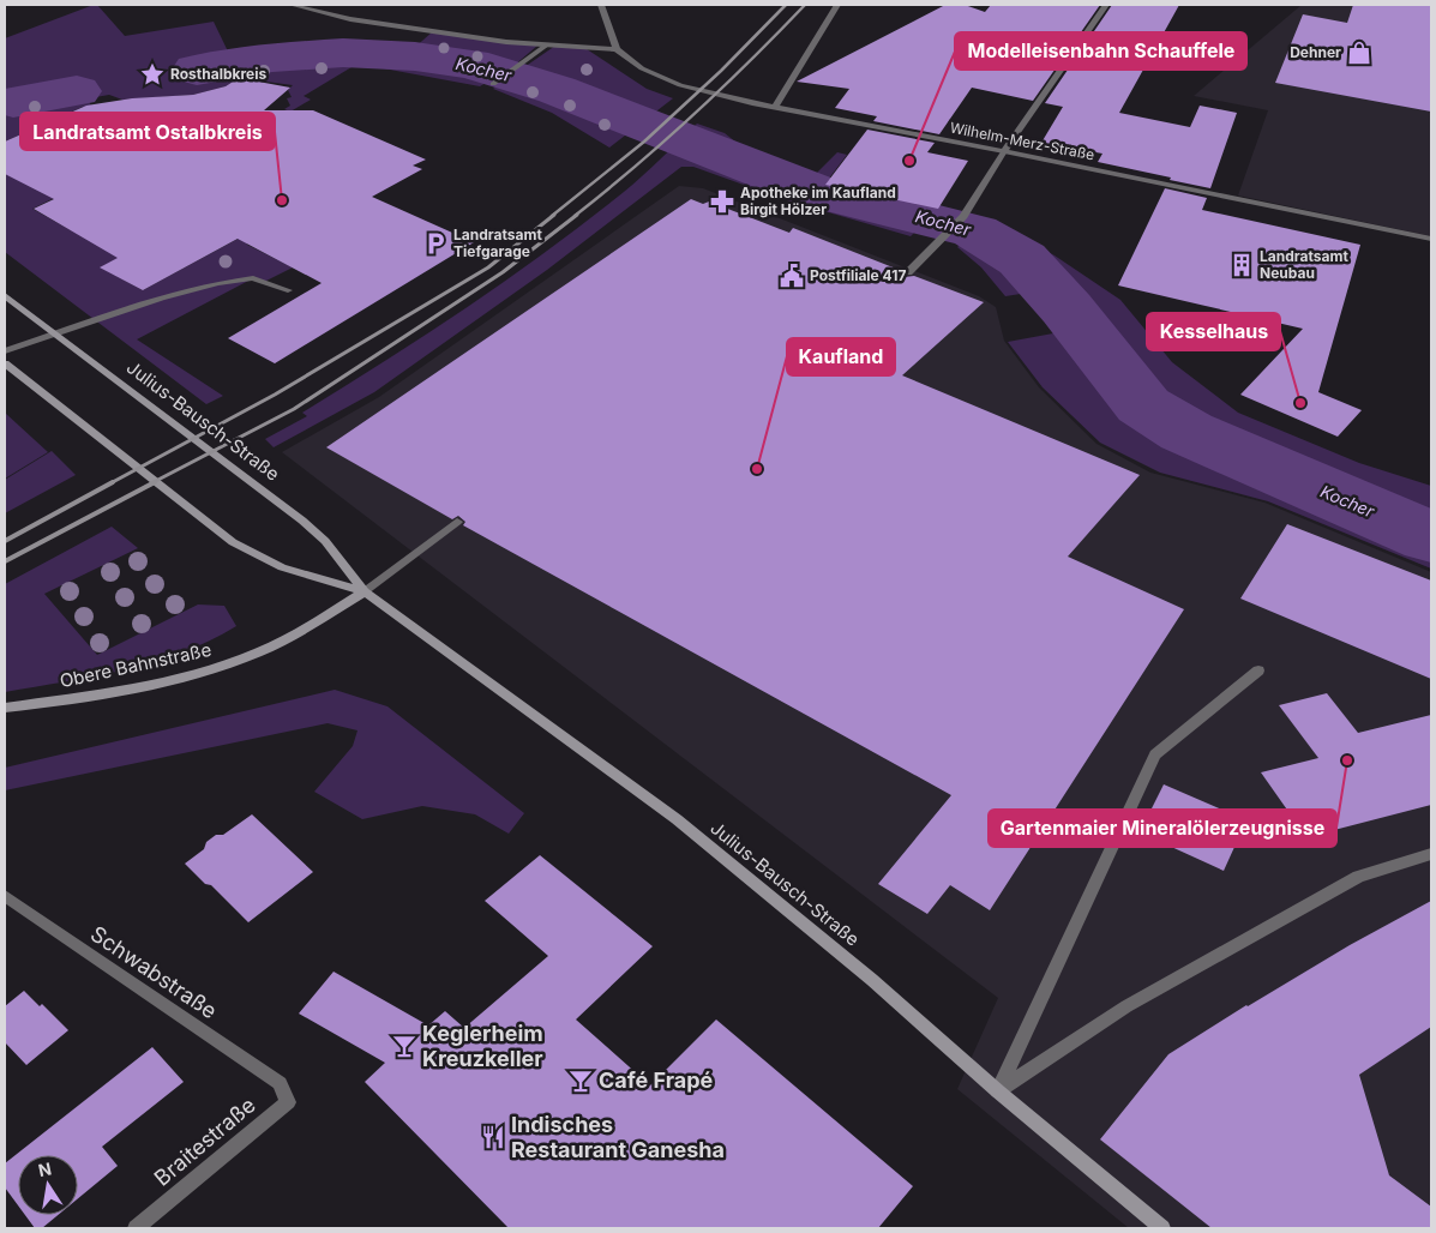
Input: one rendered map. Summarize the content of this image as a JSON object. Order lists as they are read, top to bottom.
{
  "streets": {
    "main road": ["Julius-Bausch-Straße", "Obere Bahnstraße"],
    "street": ["Wilhelm-Merz-Straße", "Schwabstraße", "Braitestraße"]
  },
  "crossings": [
    ["Julius-Bausch-Straße", "Obere Bahnstraße"],
    ["Schwabstraße", "Braitestraße"]
  ],
  "water": ["Kocher"],
  "places": {
    "shop": ["Dehner"],
    "place": ["Rosthalbkreis"],
    "other": [
      "Modelleisenbahn Schauffele",
      "Landratsamt Ostalbkreis",
      "Kesselhaus",
      "Kaufland",
      "Gartenmaier Mineralölerzeugnisse"
    ],
    "pharmacy": ["Apotheke im Kaufland Birgit Hölzer"],
    "parking": ["Landratsamt Tiefgarage"],
    "building": ["Landratsamt Neubau"],
    "public building": ["Postfiliale 417"],
    "bar": ["Keglerheim Kreuzkeller", "Café Frapé"],
    "restaurant": ["Indisches Restaurant Ganesha"]
  },
  "north": "top"
}
